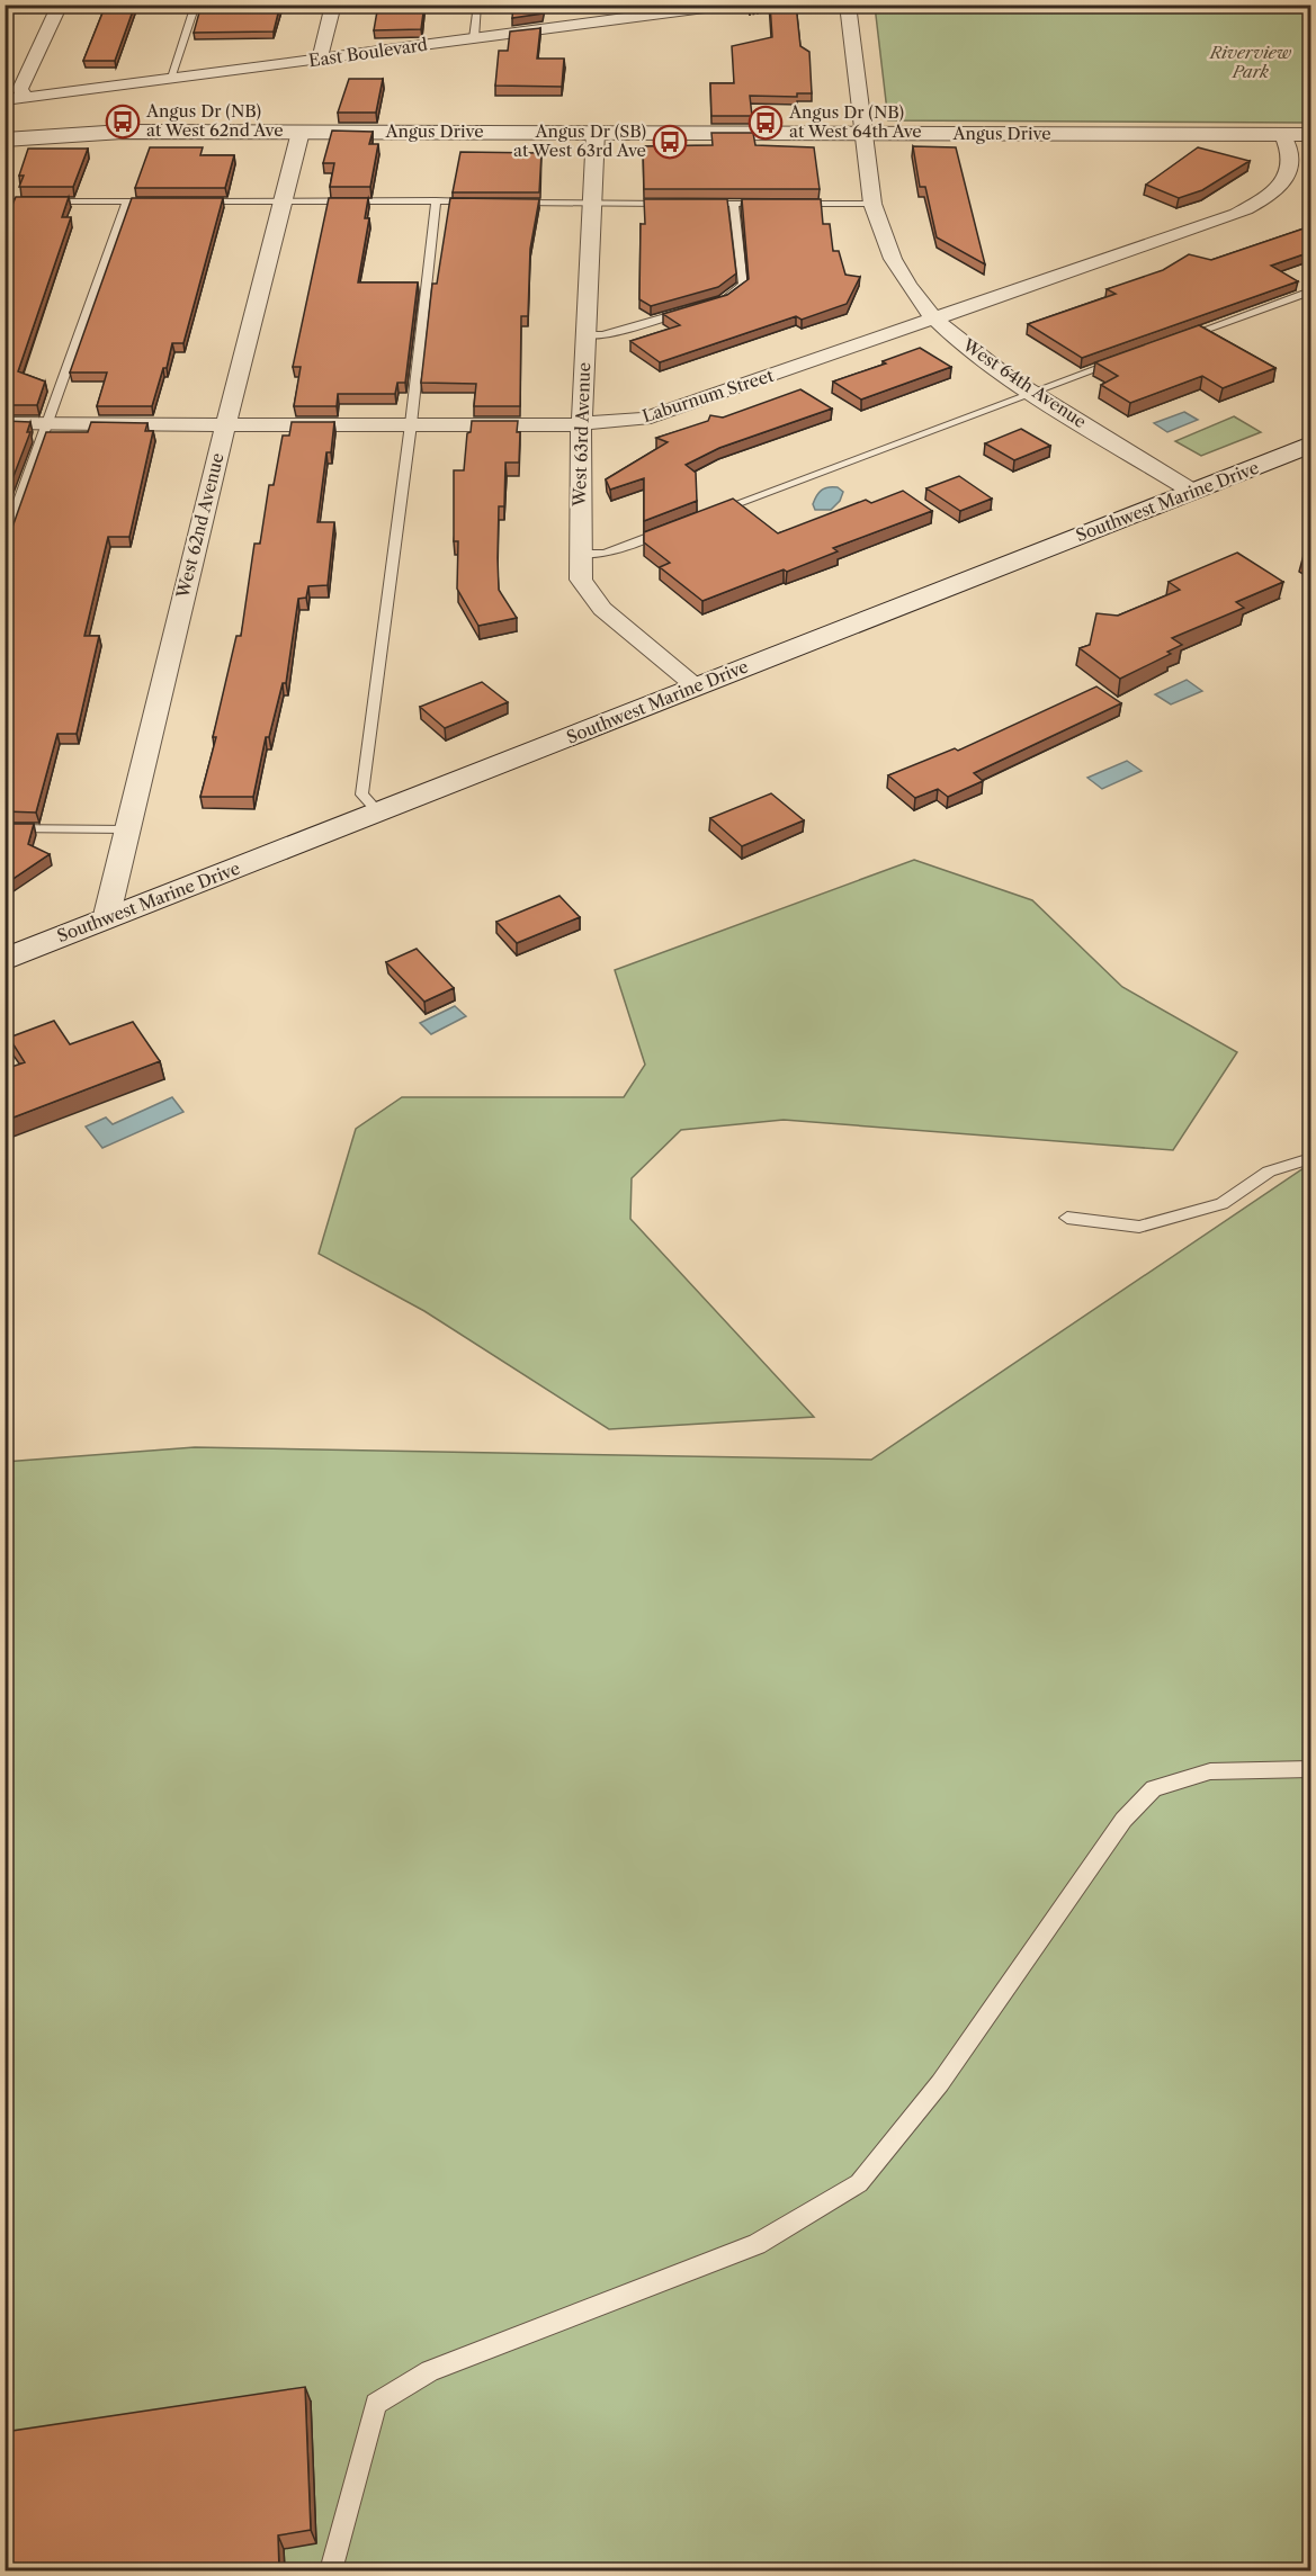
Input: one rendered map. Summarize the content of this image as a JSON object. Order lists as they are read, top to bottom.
{
  "streets": {
    "street": [
      "East Boulevard",
      "Angus Drive",
      "West 64th Avenue",
      "Laburnum Street",
      "West 63rd Avenue",
      "Southwest Marine Drive",
      "West 62nd Avenue"
    ]
  },
  "crossings": [
    ["Angus Drive", "West 64th Avenue"],
    ["Angus Drive", "West 63rd Avenue"],
    ["Angus Drive", "West 62nd Avenue"],
    ["West 64th Avenue", "Laburnum Street"],
    ["West 64th Avenue", "Southwest Marine Drive"],
    ["Laburnum Street", "West 63rd Avenue"],
    ["Laburnum Street", "West 62nd Avenue"],
    ["West 63rd Avenue", "Southwest Marine Drive"],
    ["Southwest Marine Drive", "West 62nd Avenue"]
  ],
  "parks": ["Riverview Park"],
  "places": {
    "bus stop": ["Angus Dr (NB) at West 62nd Ave", "Angus Dr (NB) at West 64th Ave", "Angus Dr (SB) at West 63rd Ave"]
  }
}
